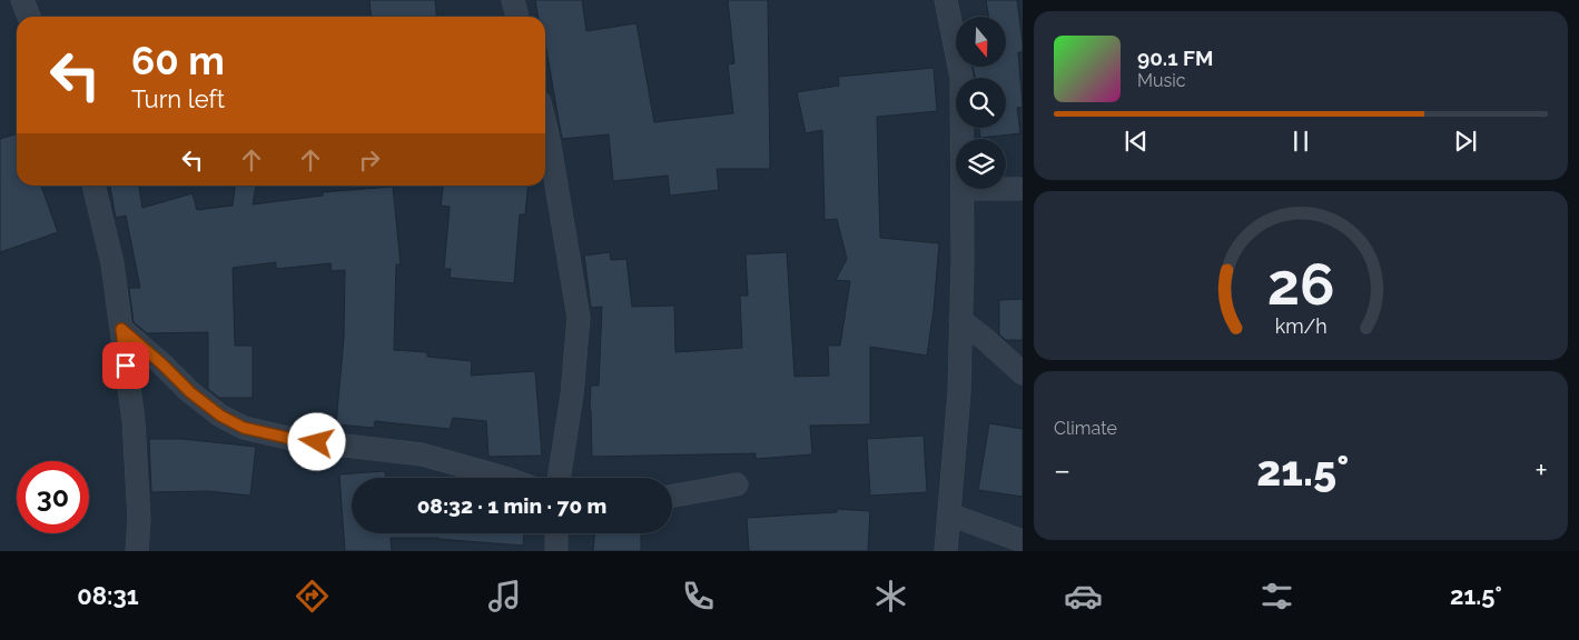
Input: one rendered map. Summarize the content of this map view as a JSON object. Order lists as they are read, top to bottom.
{
  "north": "bottom",
  "page": {
    "turn": ["60 m", "Turn left"],
    "song": ["90.1 FM", "Music"],
    "tile": "Climate",
    "heat": ["−", "21.5°", "+"],
    "limit": "30",
    "trip": "08:32 · 1 min · 70 m",
    "tabs": ["08:31", "21.5°"],
    "gauge": ["26", "km/h"]
  }
}
